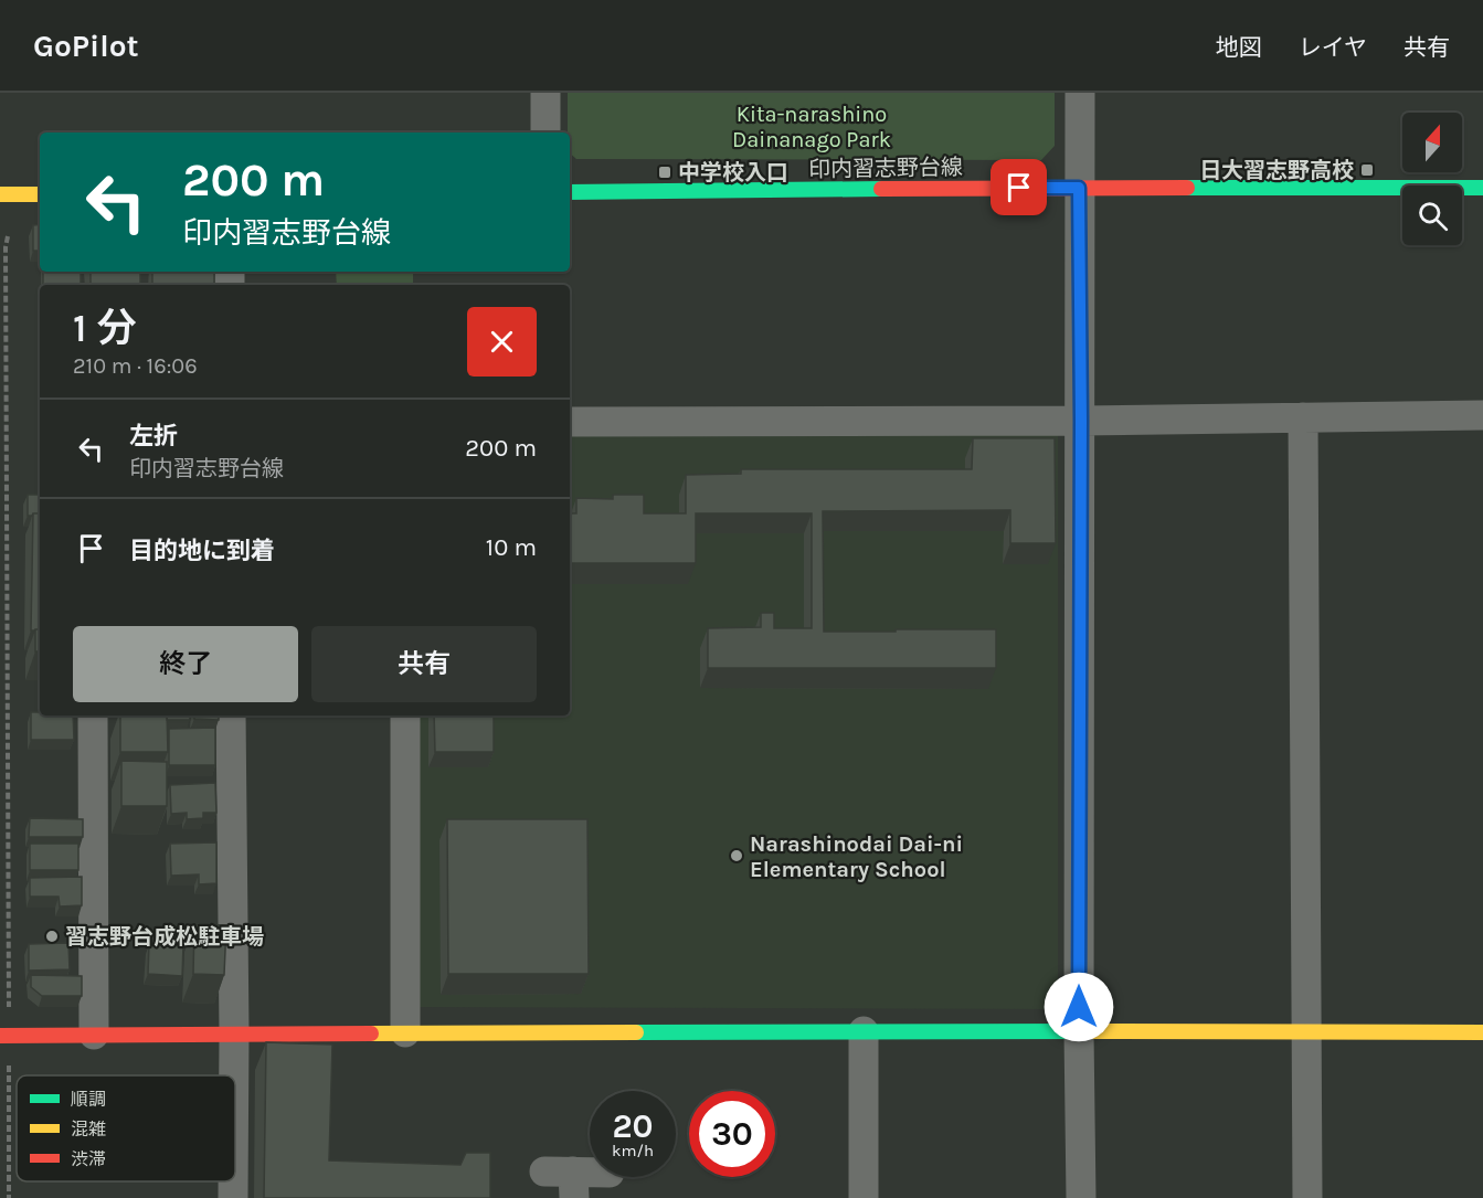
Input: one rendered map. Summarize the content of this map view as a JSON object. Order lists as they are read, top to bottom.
{
  "streets": {
    "street": ["印内習志野台線"]
  },
  "parks": ["Kita-narashino Dainanago Park"],
  "places": {
    "transit": ["日大習志野高校", "中学校入口"],
    "other": ["Narashinodai Dai-ni Elementary School", "習志野台成松駐車場"]
  },
  "legend": ["順調", "混雑", "渋滞"],
  "north": "top",
  "page": {
    "header": "GoPilot",
    "nav": ["地図", "レイヤ", "共有"],
    "turn": ["200 m", "印内習志野台線"],
    "heading": ["1 分", "210 m · 16:06"],
    "list": [
      {
        "name": "左折",
        "note": "印内習志野台線",
        "value": "200 m"
      },
      {
        "name": "目的地に到着",
        "value": "10 m"
      }
    ],
    "buttons": ["終了", "共有"],
    "speed": "20 km/h",
    "limit": "30"
  }
}
